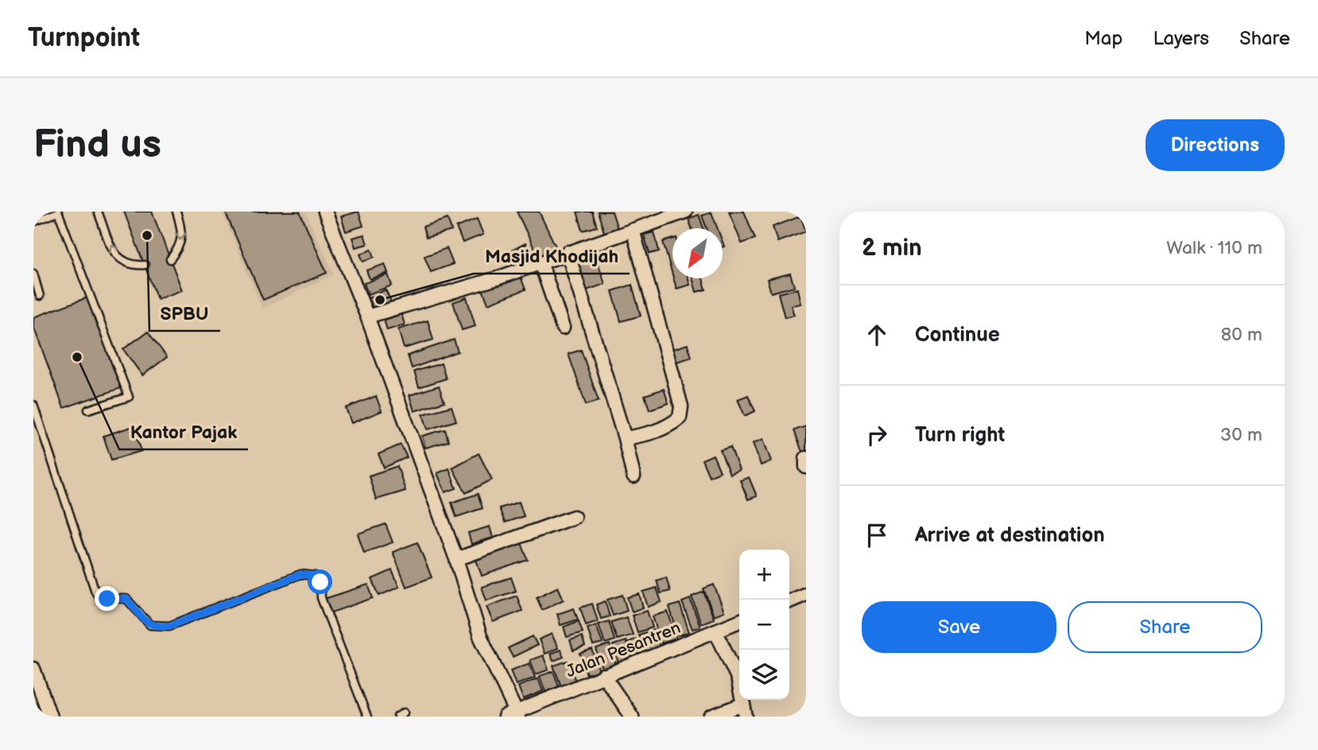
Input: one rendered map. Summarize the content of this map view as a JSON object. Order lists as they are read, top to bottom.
{
  "streets": {
    "street": ["Jalan Pesantren"]
  },
  "places": ["SPBU", "Masjid Khodijah", "Kantor Pajak"],
  "north": "bottom left",
  "page": {
    "header": "Turnpoint",
    "nav": ["Map", "Layers", "Share"],
    "buttons": [
      "Directions",
      ["Save", "Share"]
    ],
    "title": "Find us",
    "heading": ["2 min", "Walk · 110 m"],
    "list": [
      ["Continue", "80 m"],
      ["Turn right", "30 m"],
      "Arrive at destination"
    ],
    "map_buttons": ["+", "−"]
  }
}
